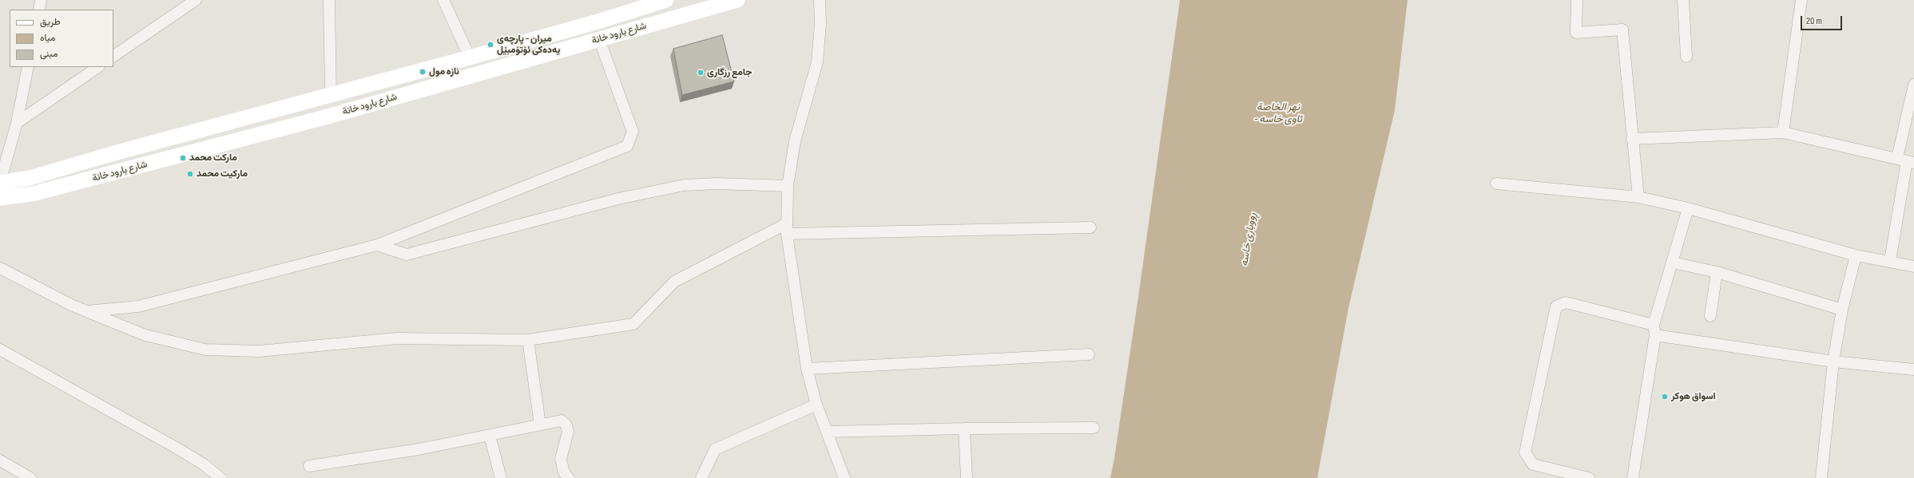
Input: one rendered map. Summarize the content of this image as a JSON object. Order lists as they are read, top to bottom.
{
  "streets": {
    "main road": ["شارع بارود خانة"]
  },
  "water": ["نهر الخاصة - ئاوی خاسە", "ڕووباری خاسە"],
  "places": [
    "میران - پارچەی یەدەکی ئۆتۆمبێل",
    "نازه مول",
    "جامع رزگاری",
    "ماركت محمد",
    "ماركيت محمد",
    "اسواق هوكر"
  ],
  "legend": ["طريق", "مياه", "مبنى"],
  "scale_bar": "20 m"
}
